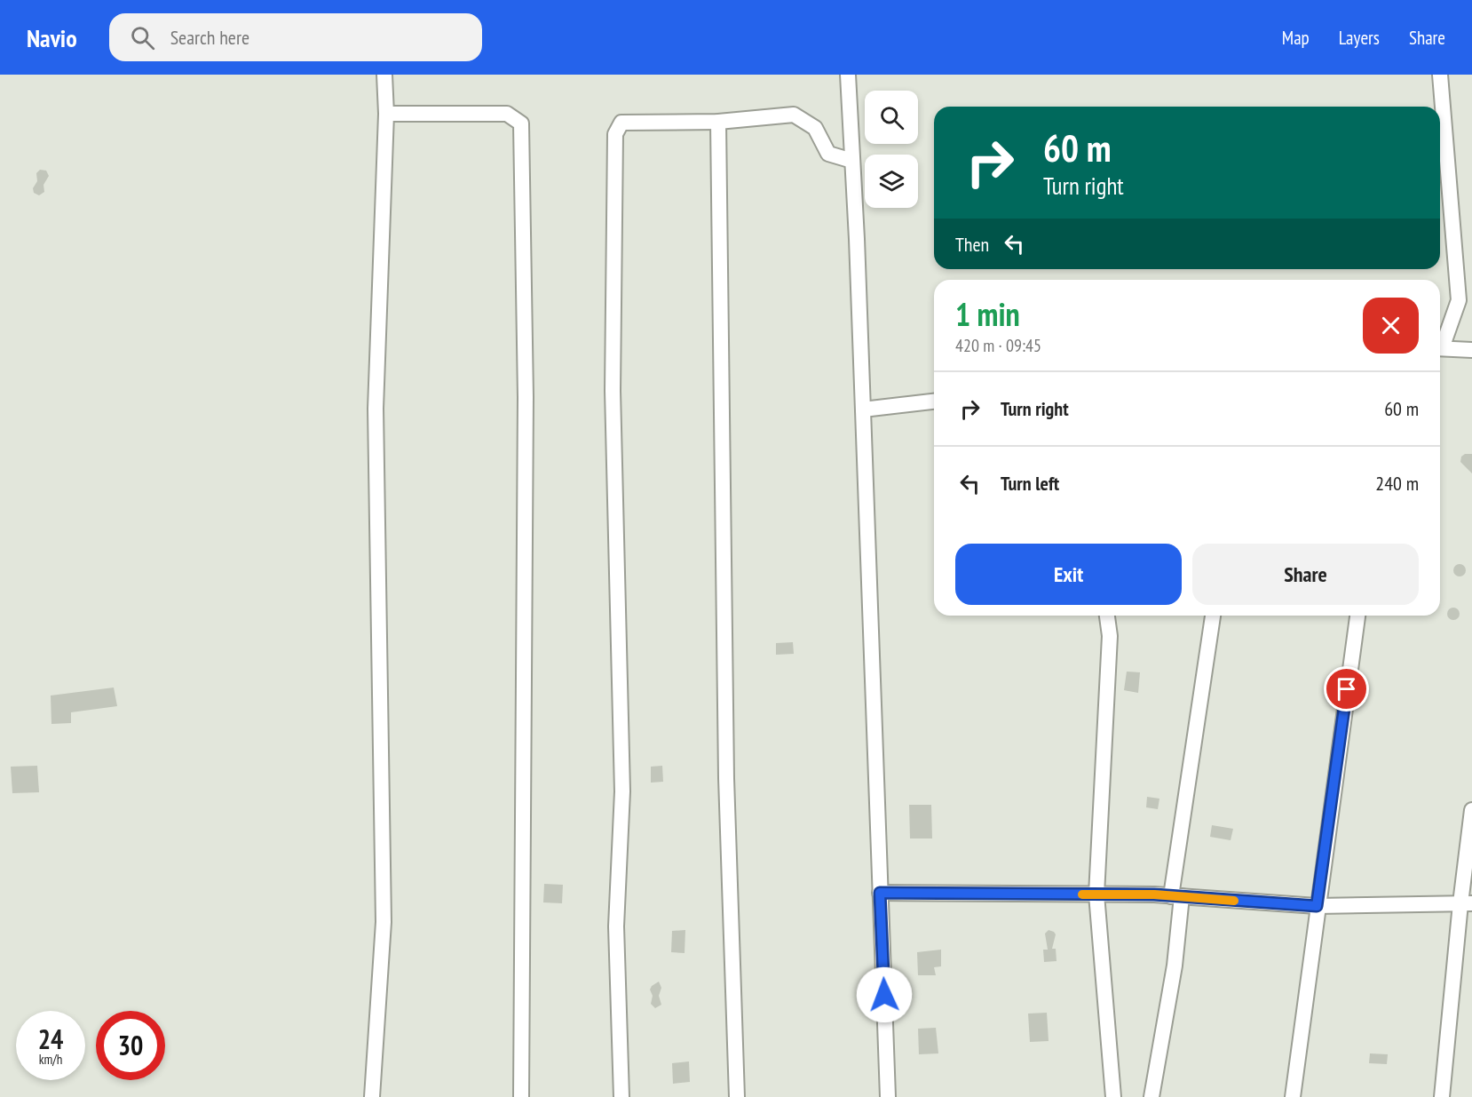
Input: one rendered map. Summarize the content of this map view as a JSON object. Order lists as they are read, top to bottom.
{
  "page": {
    "header": "Navio",
    "search": "Search here",
    "nav": ["Map", "Layers", "Share"],
    "turn": ["60 m", "Turn right"],
    "then": "Then",
    "heading": ["1 min", "420 m · 09:45"],
    "list": [
      {
        "name": "Turn right",
        "value": "60 m"
      },
      {
        "name": "Turn left",
        "value": "240 m"
      }
    ],
    "buttons": ["Exit", "Share"],
    "speed": "24 km/h",
    "limit": "30"
  }
}
